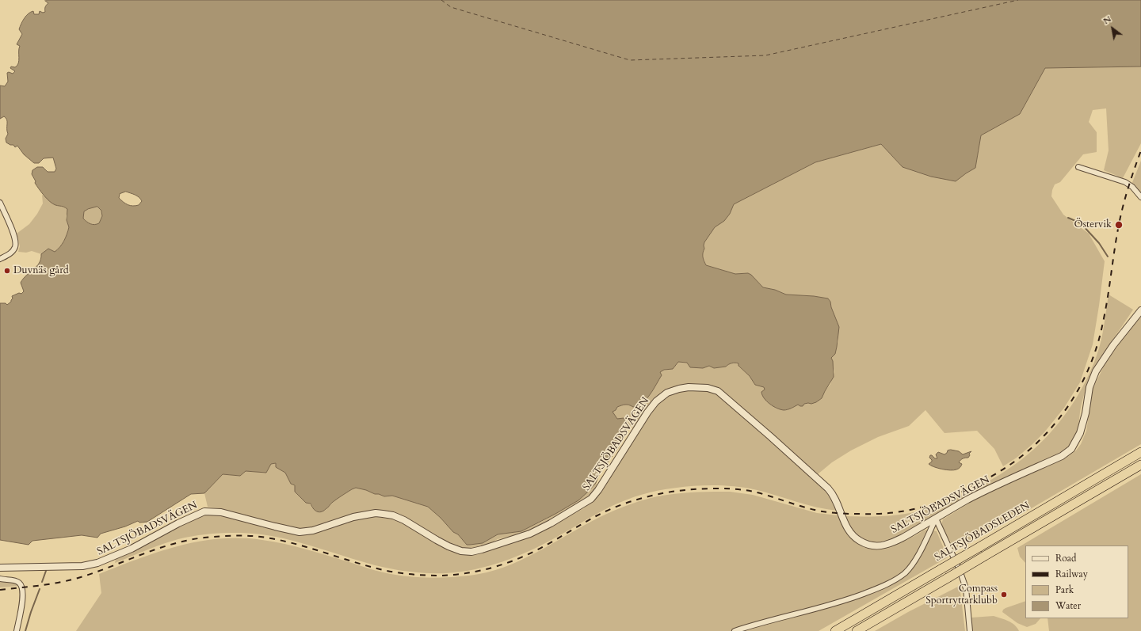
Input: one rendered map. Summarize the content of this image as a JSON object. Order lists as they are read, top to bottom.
{
  "streets": {
    "highway": ["SALTSJÖBADSLEDEN"],
    "street": ["SALTSJÖBADSVÄGEN"]
  },
  "places": ["Östervik", "Duvnäs gård", "Compass Sportryttarklubb"],
  "legend": [
    "Road",
    "Railway",
    "Park",
    "Water"
  ],
  "north": "top left"
}
